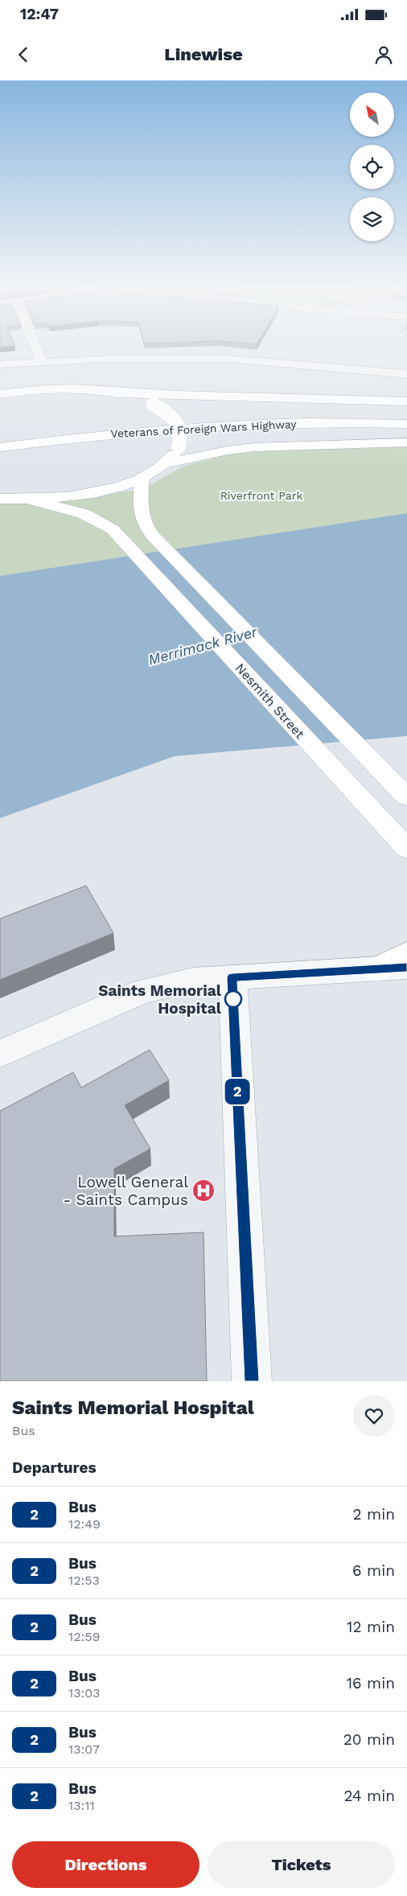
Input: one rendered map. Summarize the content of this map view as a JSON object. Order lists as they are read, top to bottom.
{
  "streets": {
    "main road": ["Veterans of Foreign Wars Highway", "Nesmith Street"]
  },
  "water": ["Merrimack River"],
  "parks": ["Riverfront Park"],
  "places": {
    "other": ["Saints Memorial Hospital"],
    "hospital": ["Lowell General - Saints Campus"]
  },
  "lines": ["bus line 2"],
  "north": "top left",
  "page": {
    "status": "12:47",
    "header": "Linewise",
    "on_map": "2",
    "heading": [
      ["Saints Memorial Hospital", "Bus"],
      "Departures"
    ],
    "list": [
      {
        "mark": "2",
        "name": "Bus",
        "note": "12:49",
        "value": "2 min"
      },
      {
        "mark": "2",
        "name": "Bus",
        "note": "12:53",
        "value": "6 min"
      },
      {
        "mark": "2",
        "name": "Bus",
        "note": "12:59",
        "value": "12 min"
      },
      {
        "mark": "2",
        "name": "Bus",
        "note": "13:03",
        "value": "16 min"
      },
      {
        "mark": "2",
        "name": "Bus",
        "note": "13:07",
        "value": "20 min"
      },
      {
        "mark": "2",
        "name": "Bus",
        "note": "13:11",
        "value": "24 min"
      }
    ],
    "buttons": ["Directions", "Tickets"]
  }
}
